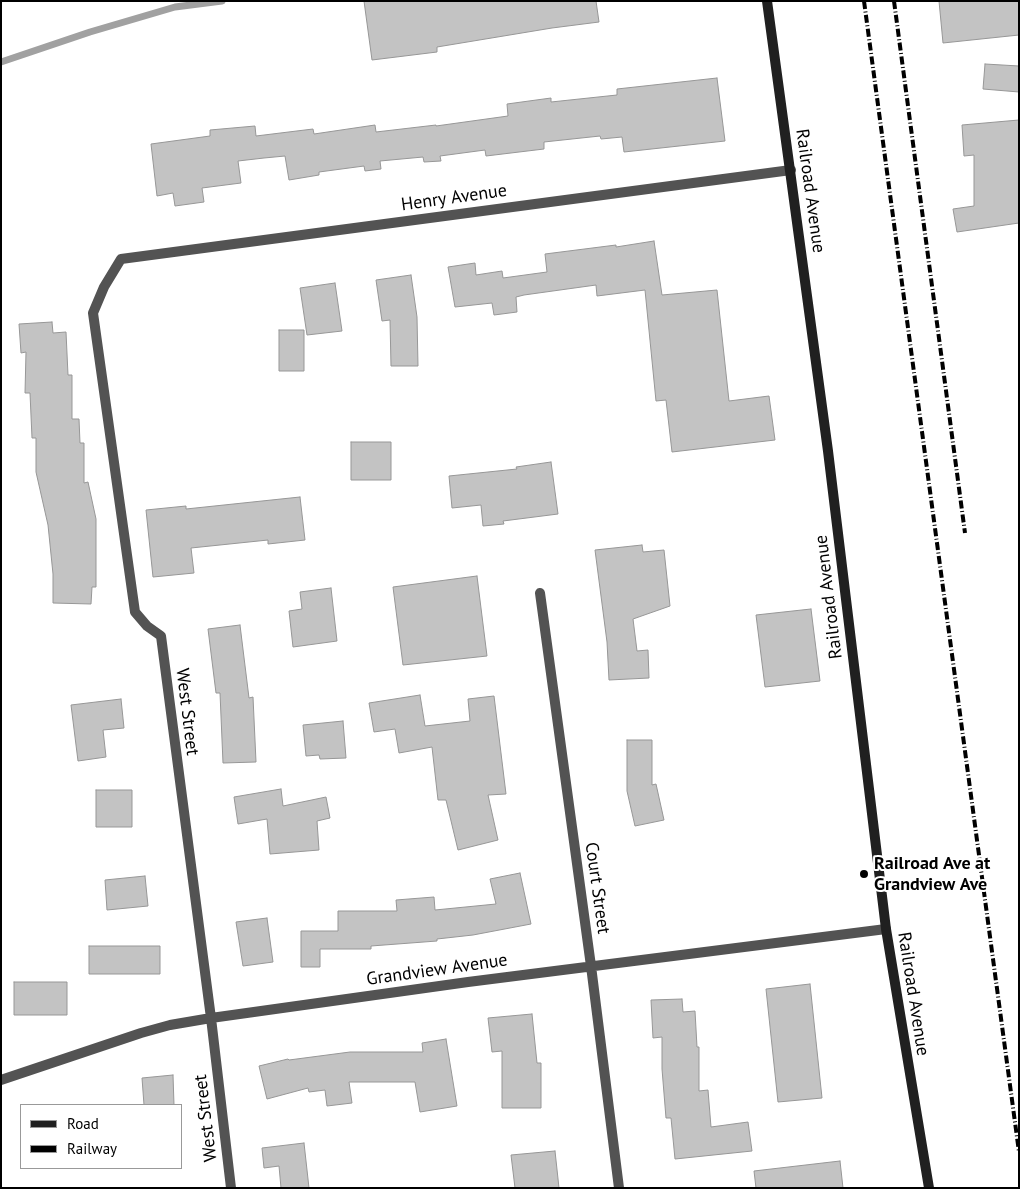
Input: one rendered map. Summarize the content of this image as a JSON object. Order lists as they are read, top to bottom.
{
  "streets": {
    "main road": ["Railroad Avenue"],
    "street": [
      "Henry Avenue",
      "West Street",
      "Court Street",
      "Grandview Avenue"
    ]
  },
  "crossings": [
    ["Railroad Avenue", "Henry Avenue"],
    ["Railroad Avenue", "Grandview Avenue"],
    ["Henry Avenue", "West Street"],
    ["West Street", "Grandview Avenue"],
    ["Court Street", "Grandview Avenue"]
  ],
  "places": ["Railroad Ave at Grandview Ave"],
  "legend": ["Road", "Railway"]
}
